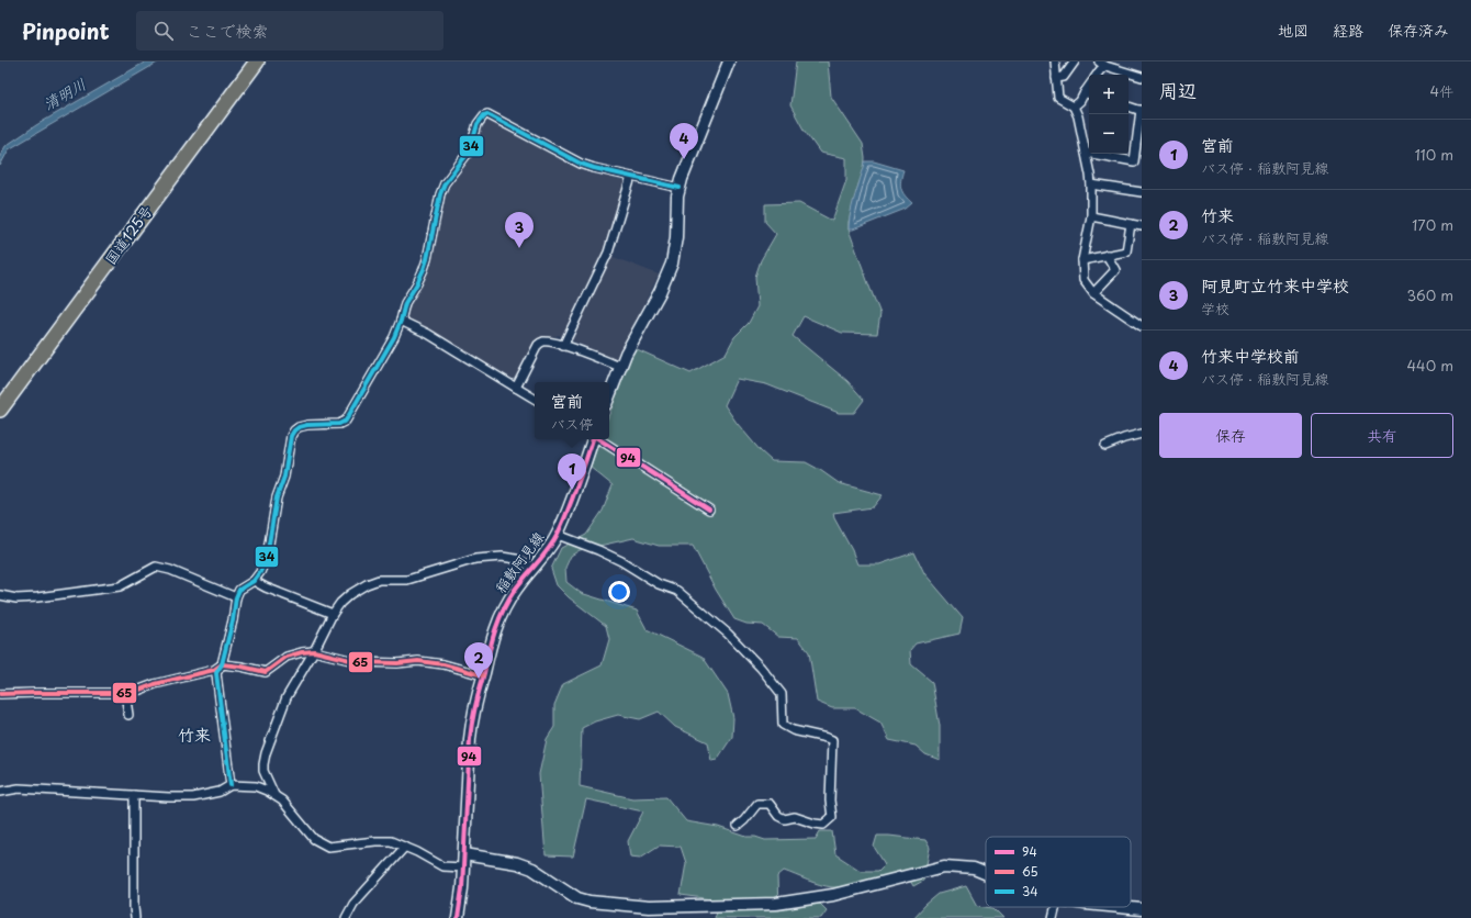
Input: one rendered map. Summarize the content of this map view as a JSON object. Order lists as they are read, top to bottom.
{
  "streets": {
    "highway": ["国道125号"],
    "main road": ["稲敷阿見線"]
  },
  "districts": ["竹来"],
  "water": ["清明川"],
  "lines": ["transit line 34", "transit line 94", "transit line 65"],
  "legend": ["94", "65", "34"],
  "page": {
    "header": "Pinpoint",
    "search": "ここで検索",
    "nav": ["地図", "経路", "保存済み"],
    "heading": ["周辺", "4件"],
    "map_buttons": ["+", "−"],
    "list": [
      {
        "mark": "1",
        "name": "宮前",
        "note": "バス停 · 稲敷阿見線",
        "value": "110 m"
      },
      {
        "mark": "2",
        "name": "竹来",
        "note": "バス停 · 稲敷阿見線",
        "value": "170 m"
      },
      {
        "mark": "3",
        "name": "阿見町立竹来中学校",
        "note": "学校",
        "value": "360 m"
      },
      {
        "mark": "4",
        "name": "竹来中学校前",
        "note": "バス停 · 稲敷阿見線",
        "value": "440 m"
      }
    ],
    "pins": [
      "4",
      "3",
      "1",
      "2"
    ],
    "popup": ["宮前", "バス停"],
    "buttons": ["保存", "共有"]
  }
}
